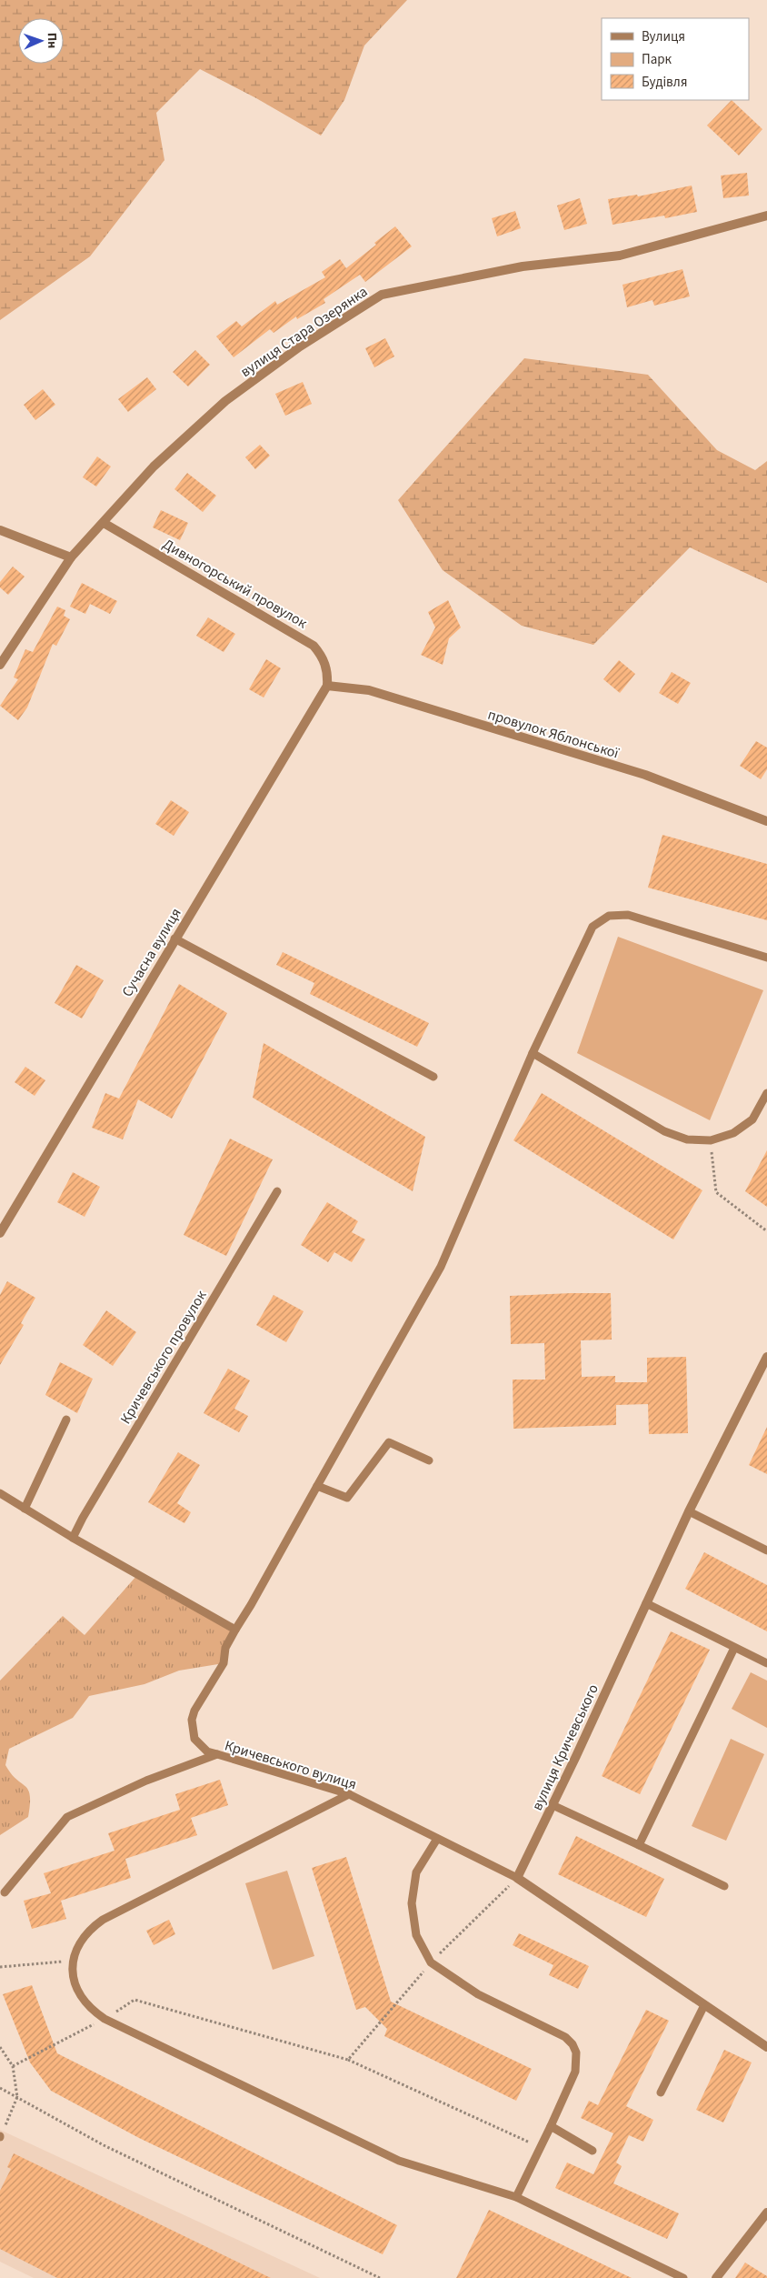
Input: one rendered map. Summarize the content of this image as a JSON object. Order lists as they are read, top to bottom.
{
  "streets": {
    "street": [
      "вулиця Стара Озерянка",
      "Дивногорський провулок",
      "провулок Яблонської",
      "Сучасна вулиця",
      "вулиця Кричевського"
    ],
    "lane": ["Кричевського провулок", "Кричевського вулиця"]
  },
  "crossings": [
    ["вулиця Стара Озерянка", "Дивногорський провулок"],
    ["Дивногорський провулок", "провулок Яблонської"],
    ["Дивногорський провулок", "Сучасна вулиця"],
    ["провулок Яблонської", "Сучасна вулиця"],
    ["вулиця Кричевського", "Кричевського вулиця"]
  ],
  "legend": ["Вулиця", "Парк", "Будівля"],
  "north": "right"
}
